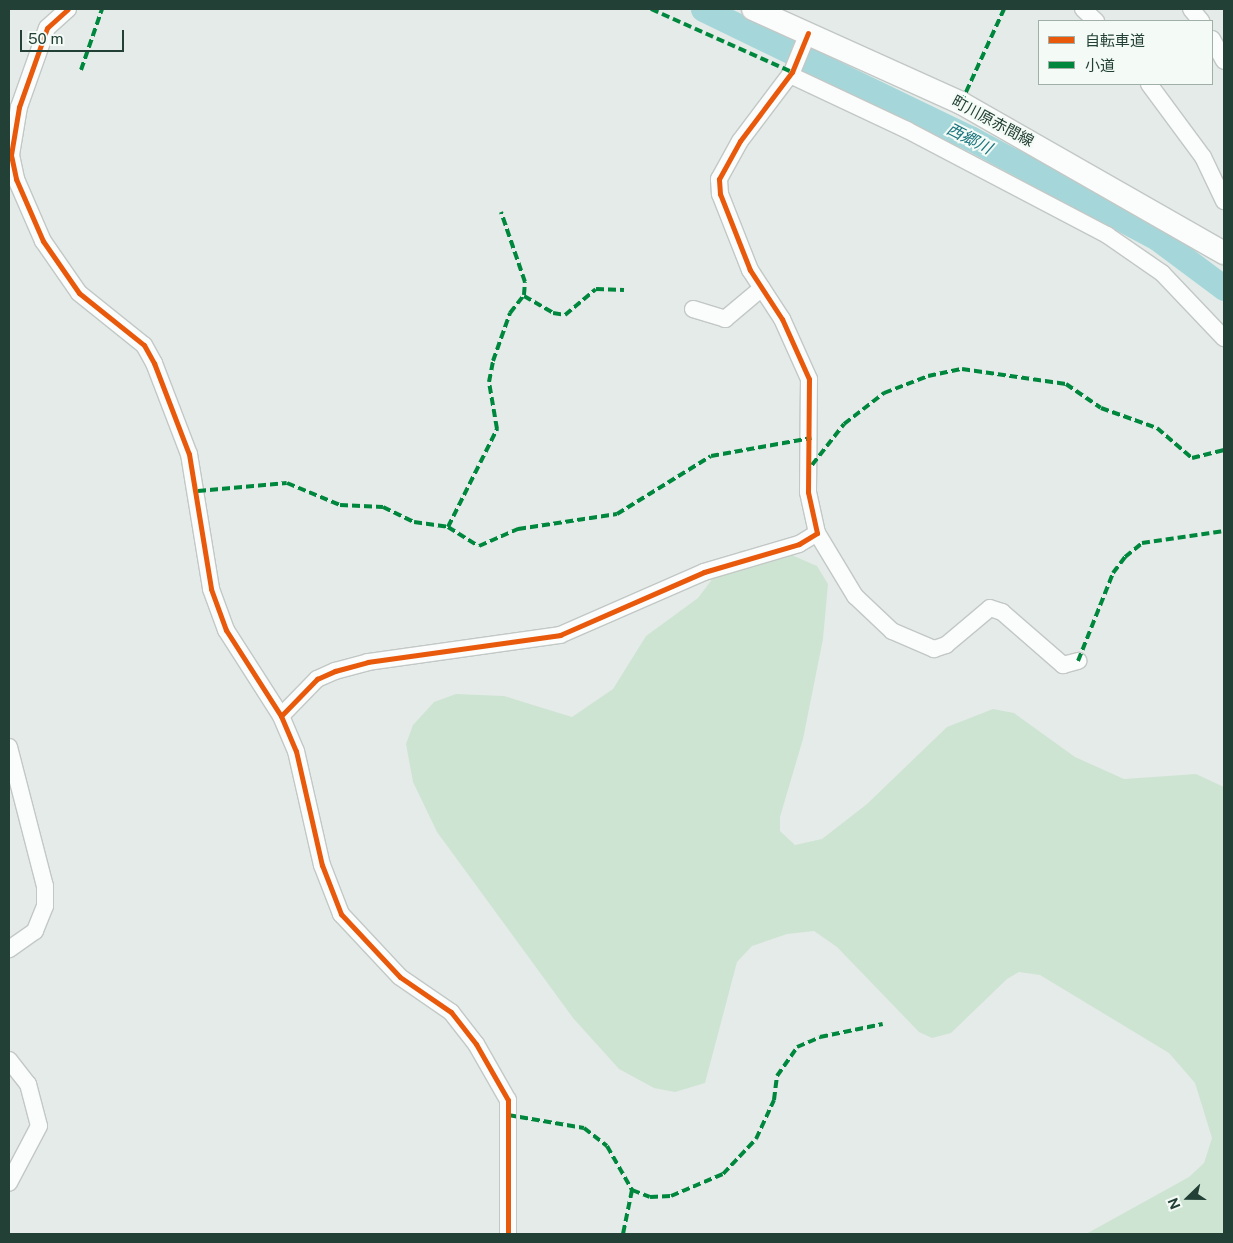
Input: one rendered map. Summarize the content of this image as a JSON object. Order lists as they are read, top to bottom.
{
  "streets": {
    "main road": ["町川原赤間線"]
  },
  "water": ["西郷川"],
  "legend": ["自転車道", "小道"],
  "scale_bar": "50 m",
  "north": "left"
}
